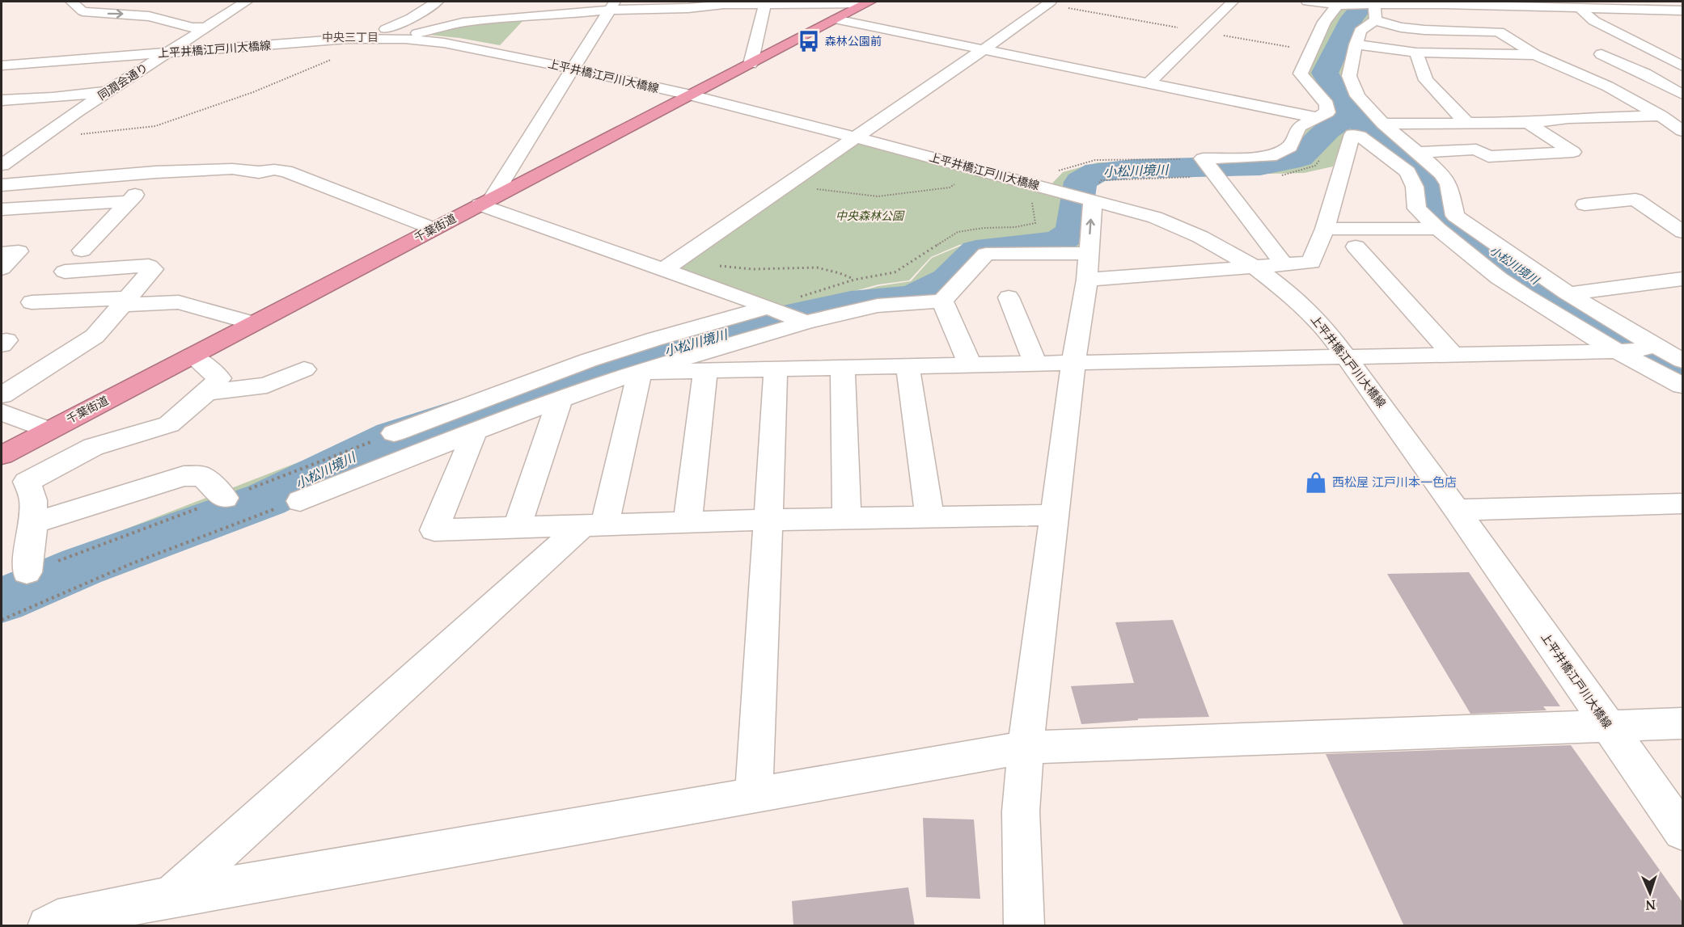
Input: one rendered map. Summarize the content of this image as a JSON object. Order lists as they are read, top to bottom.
{
  "streets": {
    "highway": ["千葉街道"],
    "street": ["上平井橋江戸川大橋線", "同潤会通り"]
  },
  "crossings": [
    ["上平井橋江戸川大橋線", "同潤会通り"],
    ["上平井橋江戸川大橋線", "千葉街道"]
  ],
  "districts": ["中央三丁目"],
  "water": ["小松川境川"],
  "parks": ["中央森林公園"],
  "places": {
    "bus stop": ["森林公園前"],
    "shop": ["西松屋 江戸川本一色店"]
  },
  "north": "bottom"
}
